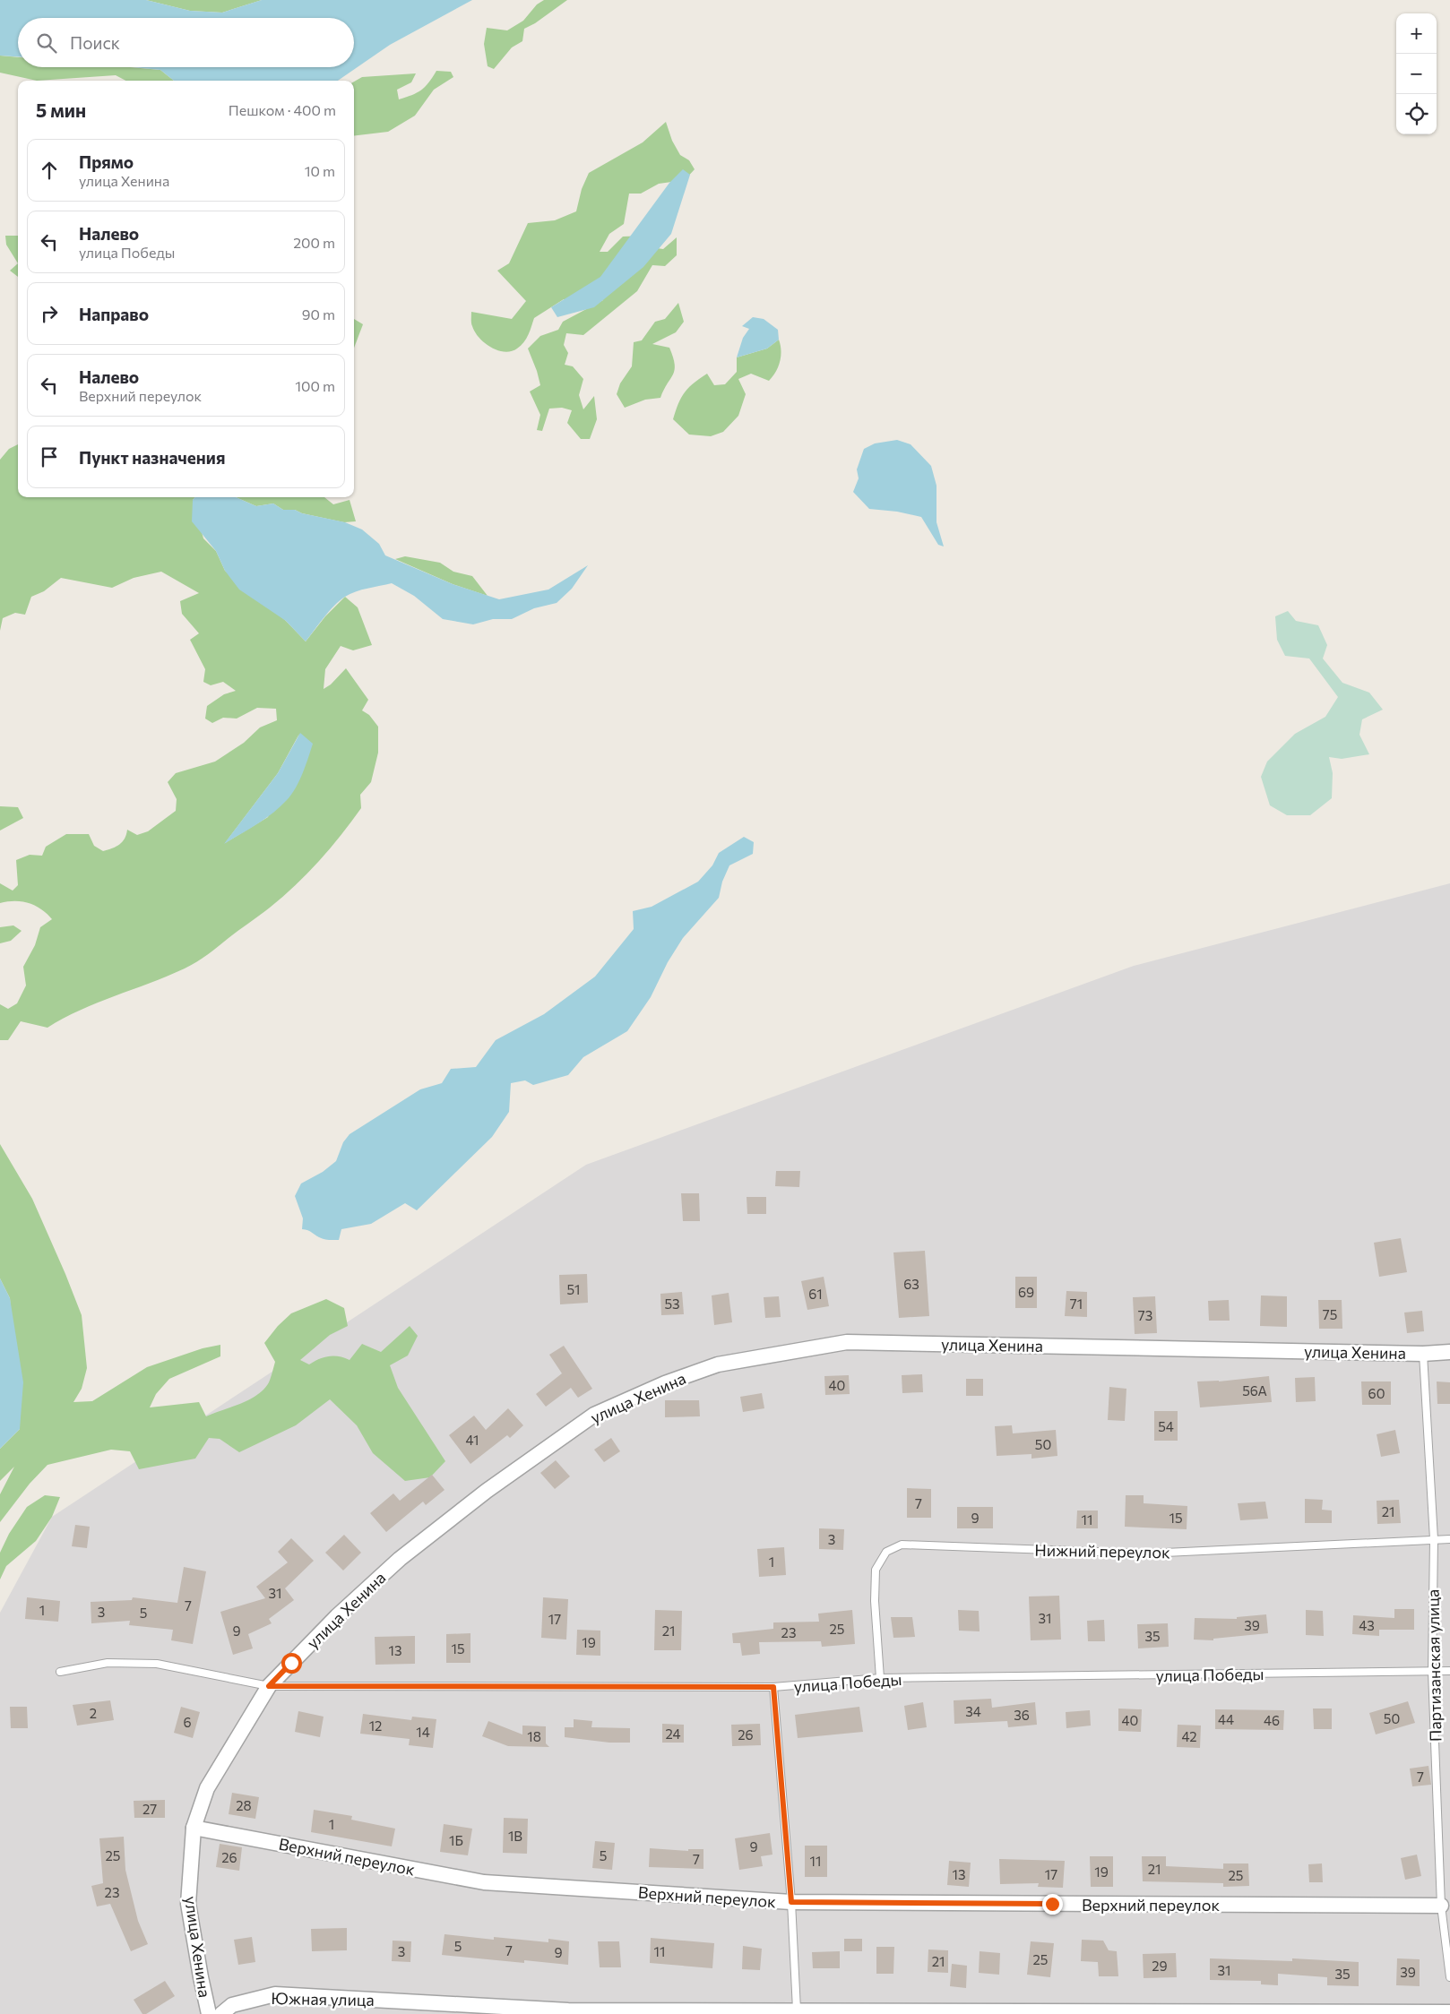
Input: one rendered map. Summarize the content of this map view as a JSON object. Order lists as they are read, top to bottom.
{
  "streets": {
    "street": ["улица Хенина", "Верхний переулок", "Южная улица"],
    "lane": ["Нижний переулок", "Партизанская улица", "улица Победы"]
  },
  "crossings": [
    ["улица Хенина", "Партизанская улица"],
    ["улица Хенина", "улица Победы"],
    ["улица Хенина", "Верхний переулок"],
    ["Нижний переулок", "Партизанская улица"],
    ["Нижний переулок", "улица Победы"],
    ["Партизанская улица", "улица Победы"],
    ["Партизанская улица", "Верхний переулок"]
  ],
  "house_numbers": [
    "63",
    "51",
    "69",
    "61",
    "53",
    "71",
    "75",
    "73",
    "40",
    "56А",
    "60",
    "54",
    "41",
    "50",
    "7",
    "21",
    "9",
    "15",
    "11",
    "3",
    "1",
    "31",
    "7",
    "1",
    "3",
    "5",
    "31",
    "17",
    "39",
    "43",
    "25",
    "9",
    "21",
    "23",
    "35",
    "19",
    "15",
    "13",
    "34",
    "2",
    "36",
    "50",
    "44",
    "40",
    "46",
    "6",
    "12",
    "14",
    "24",
    "26",
    "18",
    "42",
    "7",
    "28",
    "27",
    "1",
    "1В",
    "1Б",
    "9",
    "25",
    "5",
    "26",
    "7",
    "11",
    "21",
    "19",
    "13",
    "17",
    "25",
    "23",
    "5",
    "7",
    "3",
    "11",
    "9",
    "25",
    "21",
    "29",
    "31",
    "39",
    "35"
  ],
  "page": {
    "map_buttons": ["+", "−"],
    "search": "Поиск",
    "heading": ["5 мин", "Пешком · 400 m"],
    "list": [
      ["Прямо", "улица Хенина", "10 m"],
      ["Налево", "улица Победы", "200 m"],
      ["Направо", "90 m"],
      ["Налево", "Верхний переулок", "100 m"],
      "Пункт назначения"
    ]
  }
}
